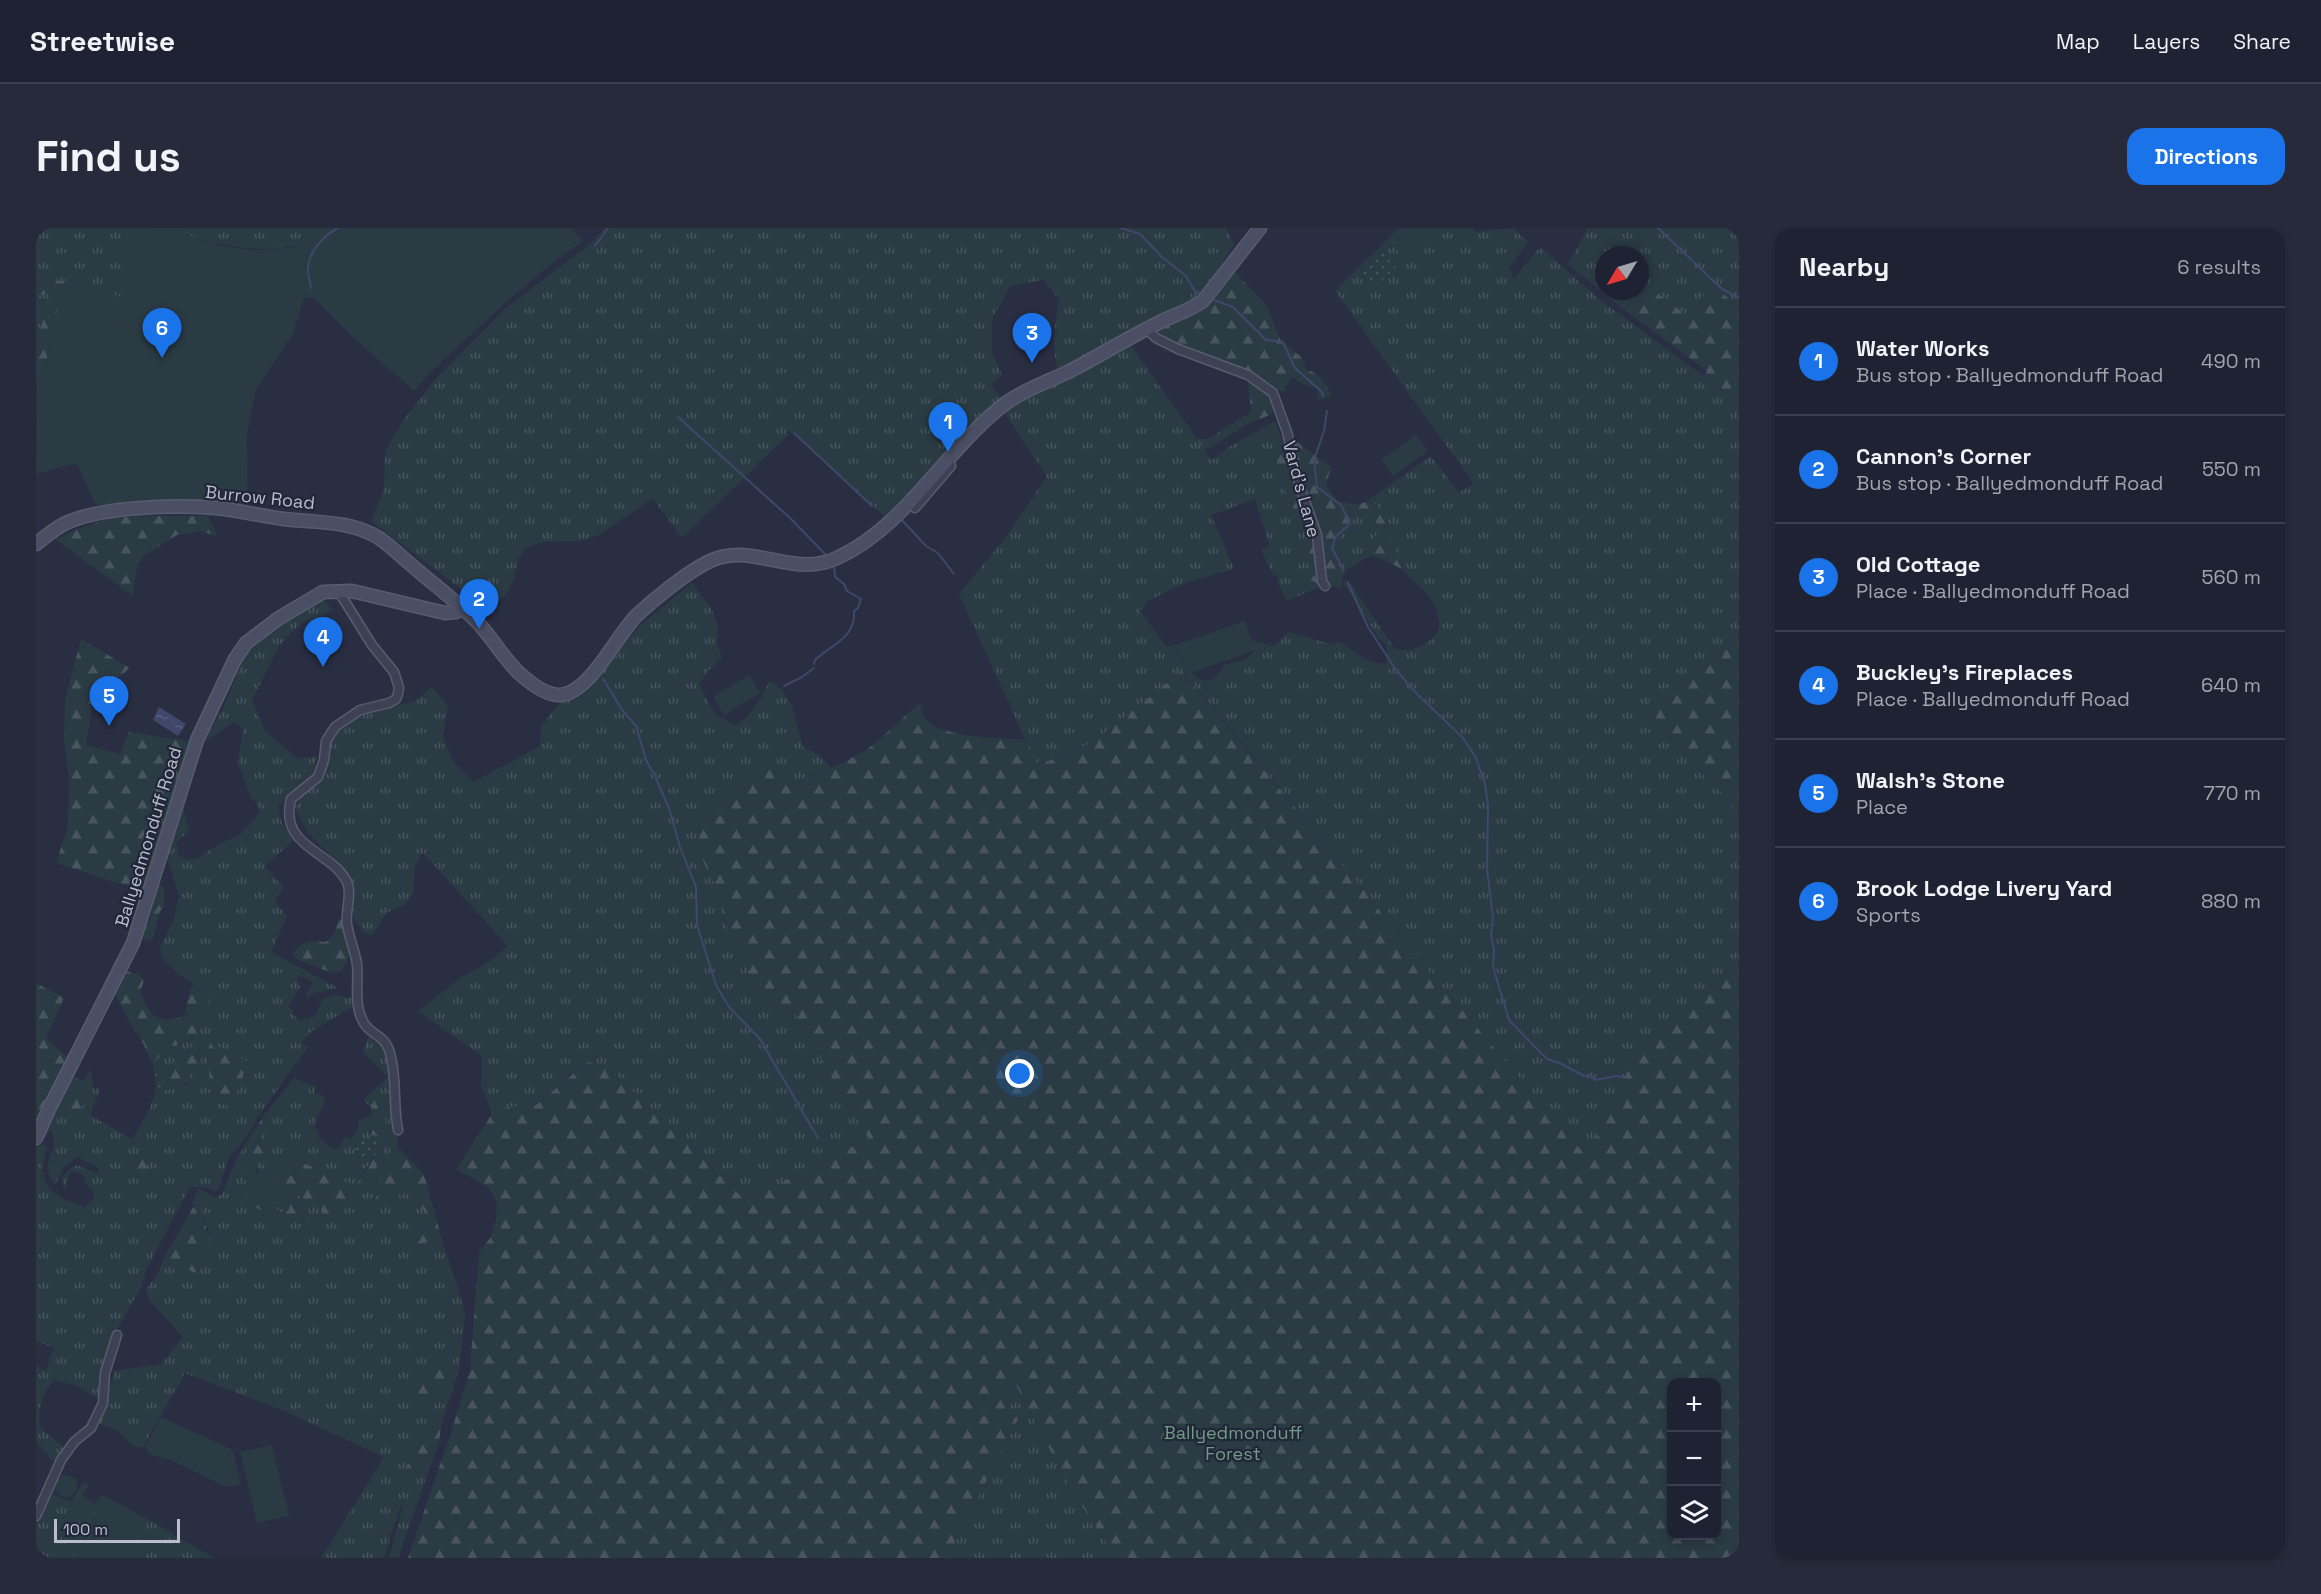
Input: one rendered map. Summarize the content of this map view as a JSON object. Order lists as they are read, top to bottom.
{
  "streets": {
    "street": ["Vard's Lane", "Burrow Road", "Ballyedmonduff Road"]
  },
  "crossings": [
    ["Burrow Road", "Ballyedmonduff Road"]
  ],
  "parks": ["Ballyedmonduff Forest"],
  "scale_bar": "100 m",
  "north": "bottom left",
  "page": {
    "header": "Streetwise",
    "nav": ["Map", "Layers", "Share"],
    "buttons": "Directions",
    "title": "Find us",
    "heading": ["Nearby", "6 results"],
    "list": [
      {
        "mark": "1",
        "name": "Water Works",
        "note": "Bus stop · Ballyedmonduff Road",
        "value": "490 m"
      },
      {
        "mark": "2",
        "name": "Cannon's Corner",
        "note": "Bus stop · Ballyedmonduff Road",
        "value": "550 m"
      },
      {
        "mark": "3",
        "name": "Old Cottage",
        "note": "Place · Ballyedmonduff Road",
        "value": "560 m"
      },
      {
        "mark": "4",
        "name": "Buckley's Fireplaces",
        "note": "Place · Ballyedmonduff Road",
        "value": "640 m"
      },
      {
        "mark": "5",
        "name": "Walsh's Stone",
        "note": "Place",
        "value": "770 m"
      },
      {
        "mark": "6",
        "name": "Brook Lodge Livery Yard",
        "note": "Sports",
        "value": "880 m"
      }
    ],
    "pins": [
      "6",
      "3",
      "1",
      "2",
      "4",
      "5"
    ],
    "map_buttons": ["+", "−"],
    "scale": "100 m"
  }
}
